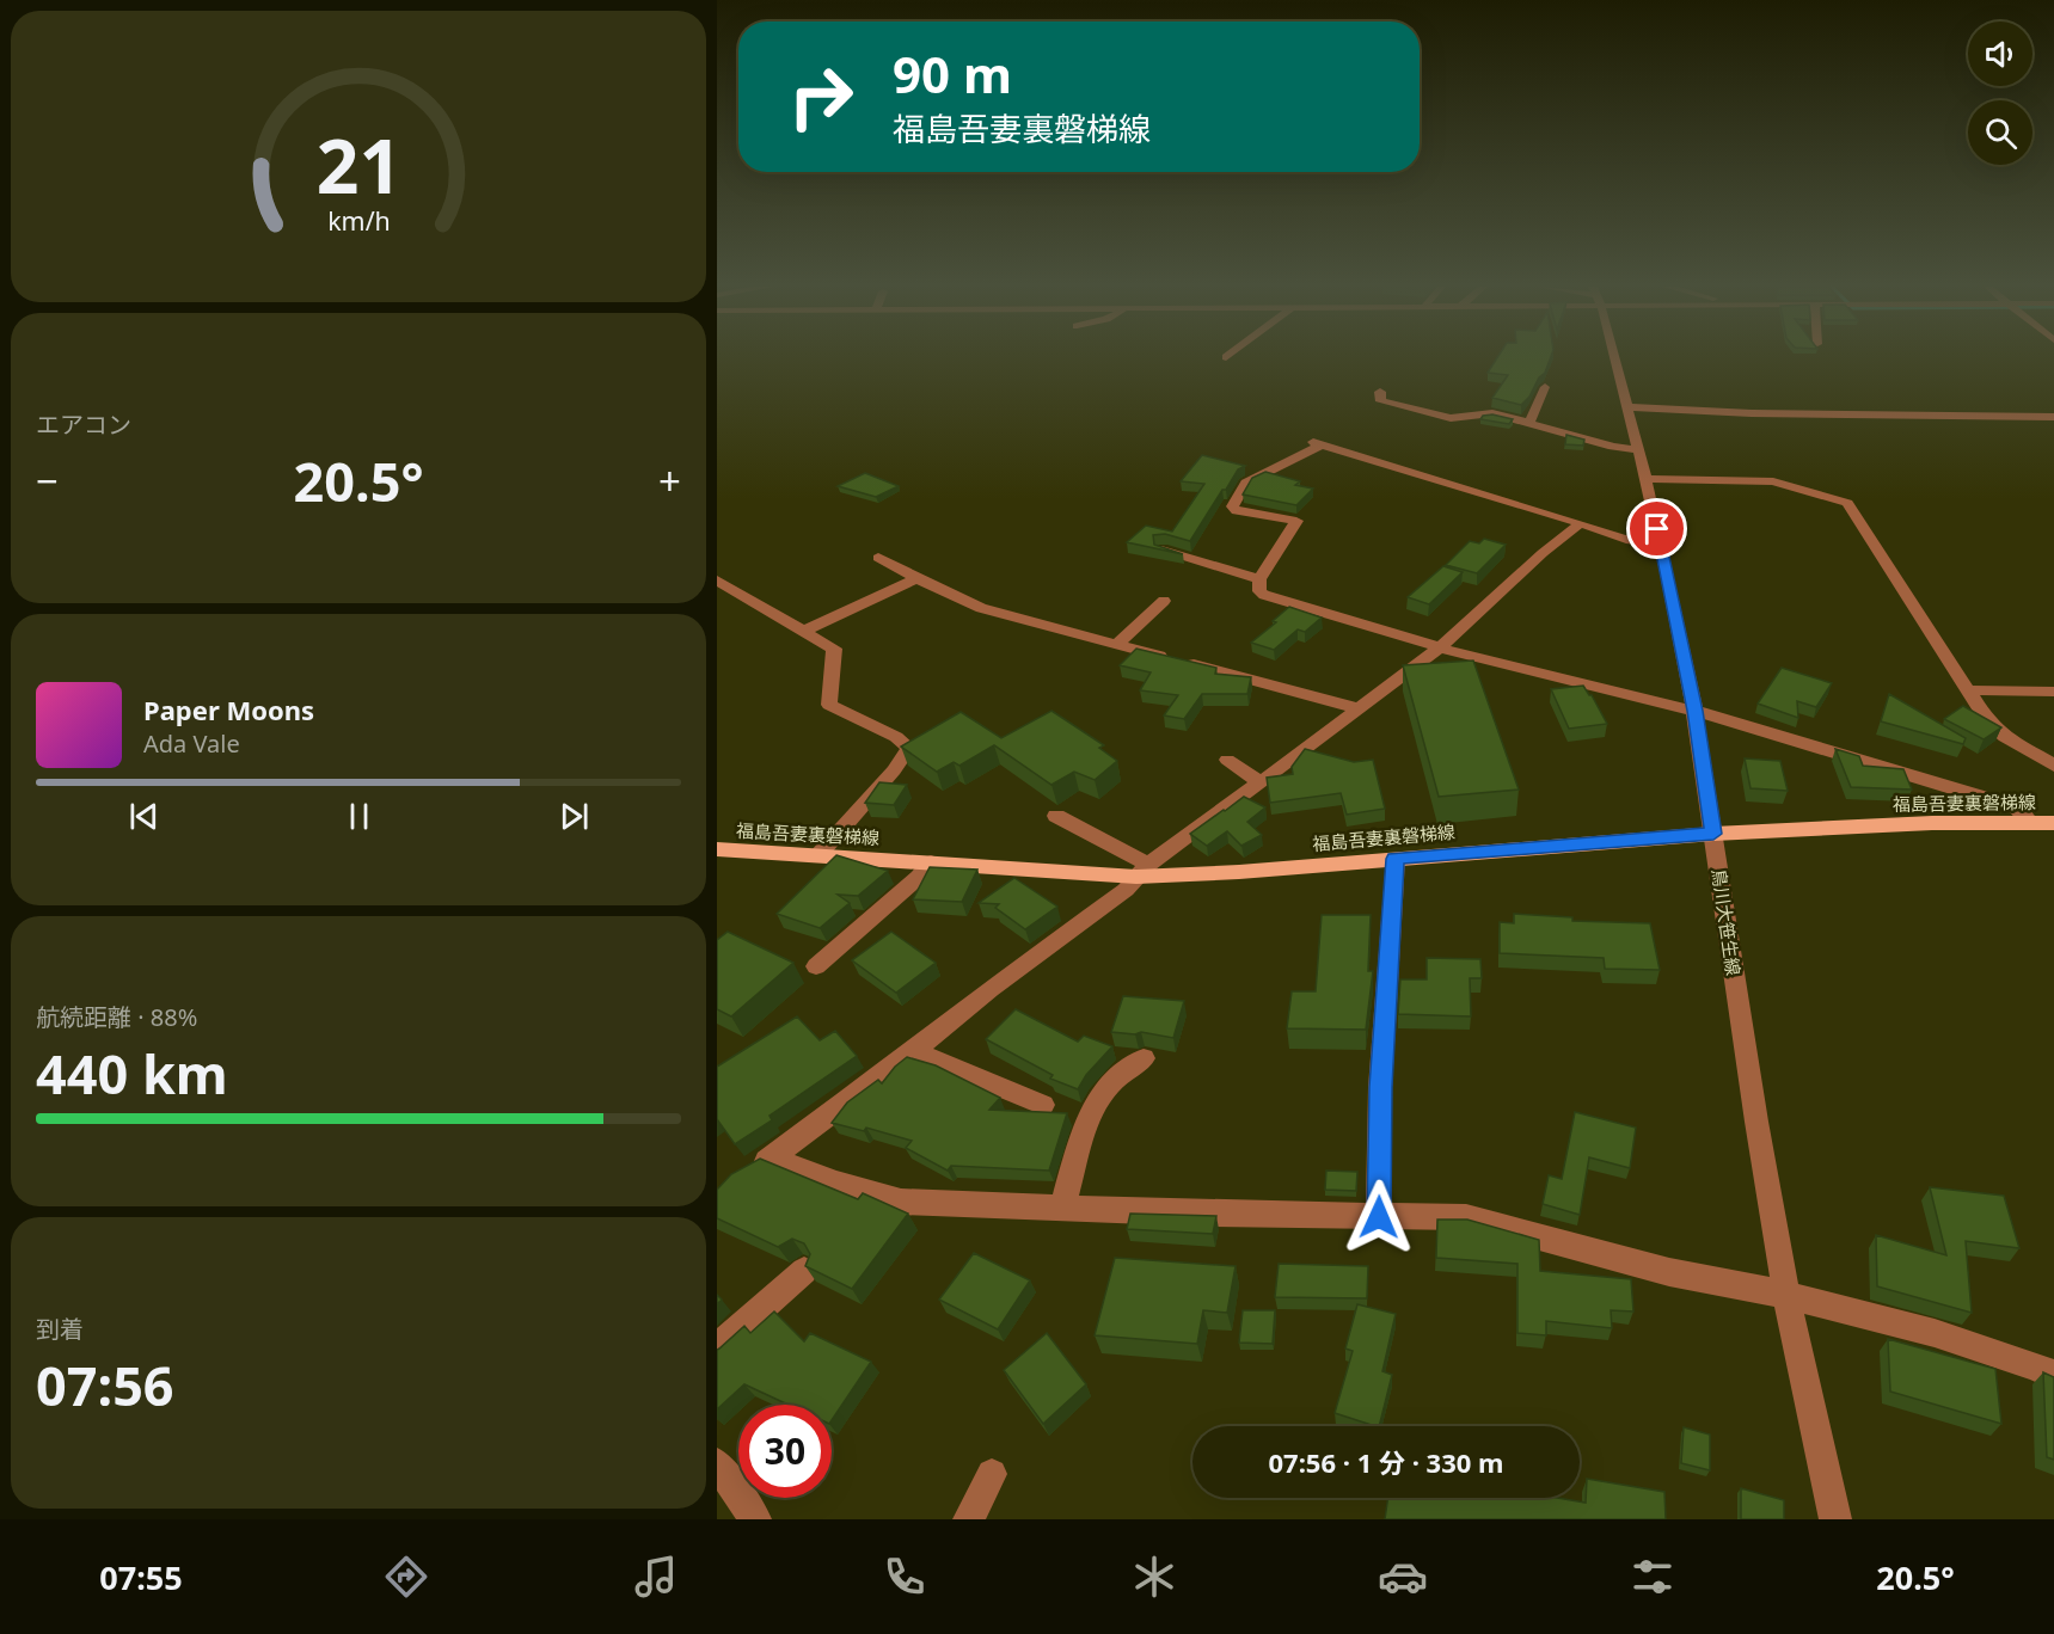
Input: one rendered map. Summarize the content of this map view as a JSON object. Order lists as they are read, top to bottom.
{
  "streets": {
    "main road": ["福島吾妻裏磐梯線"],
    "street": ["鳥川大笹生線"]
  },
  "crossings": [
    ["福島吾妻裏磐梯線", "鳥川大笹生線"]
  ],
  "page": {
    "turn": ["90 m", "福島吾妻裏磐梯線"],
    "tile": [
      "エアコン",
      ["航続距離 · 88%", "440 km"],
      ["到着", "07:56"]
    ],
    "heat": ["−", "20.5°", "+"],
    "song": ["Paper Moons", "Ada Vale"],
    "limit": "30",
    "trip": "07:56 · 1 分 · 330 m",
    "tabs": ["07:55", "20.5°"],
    "gauge": ["21", "km/h"]
  }
}
